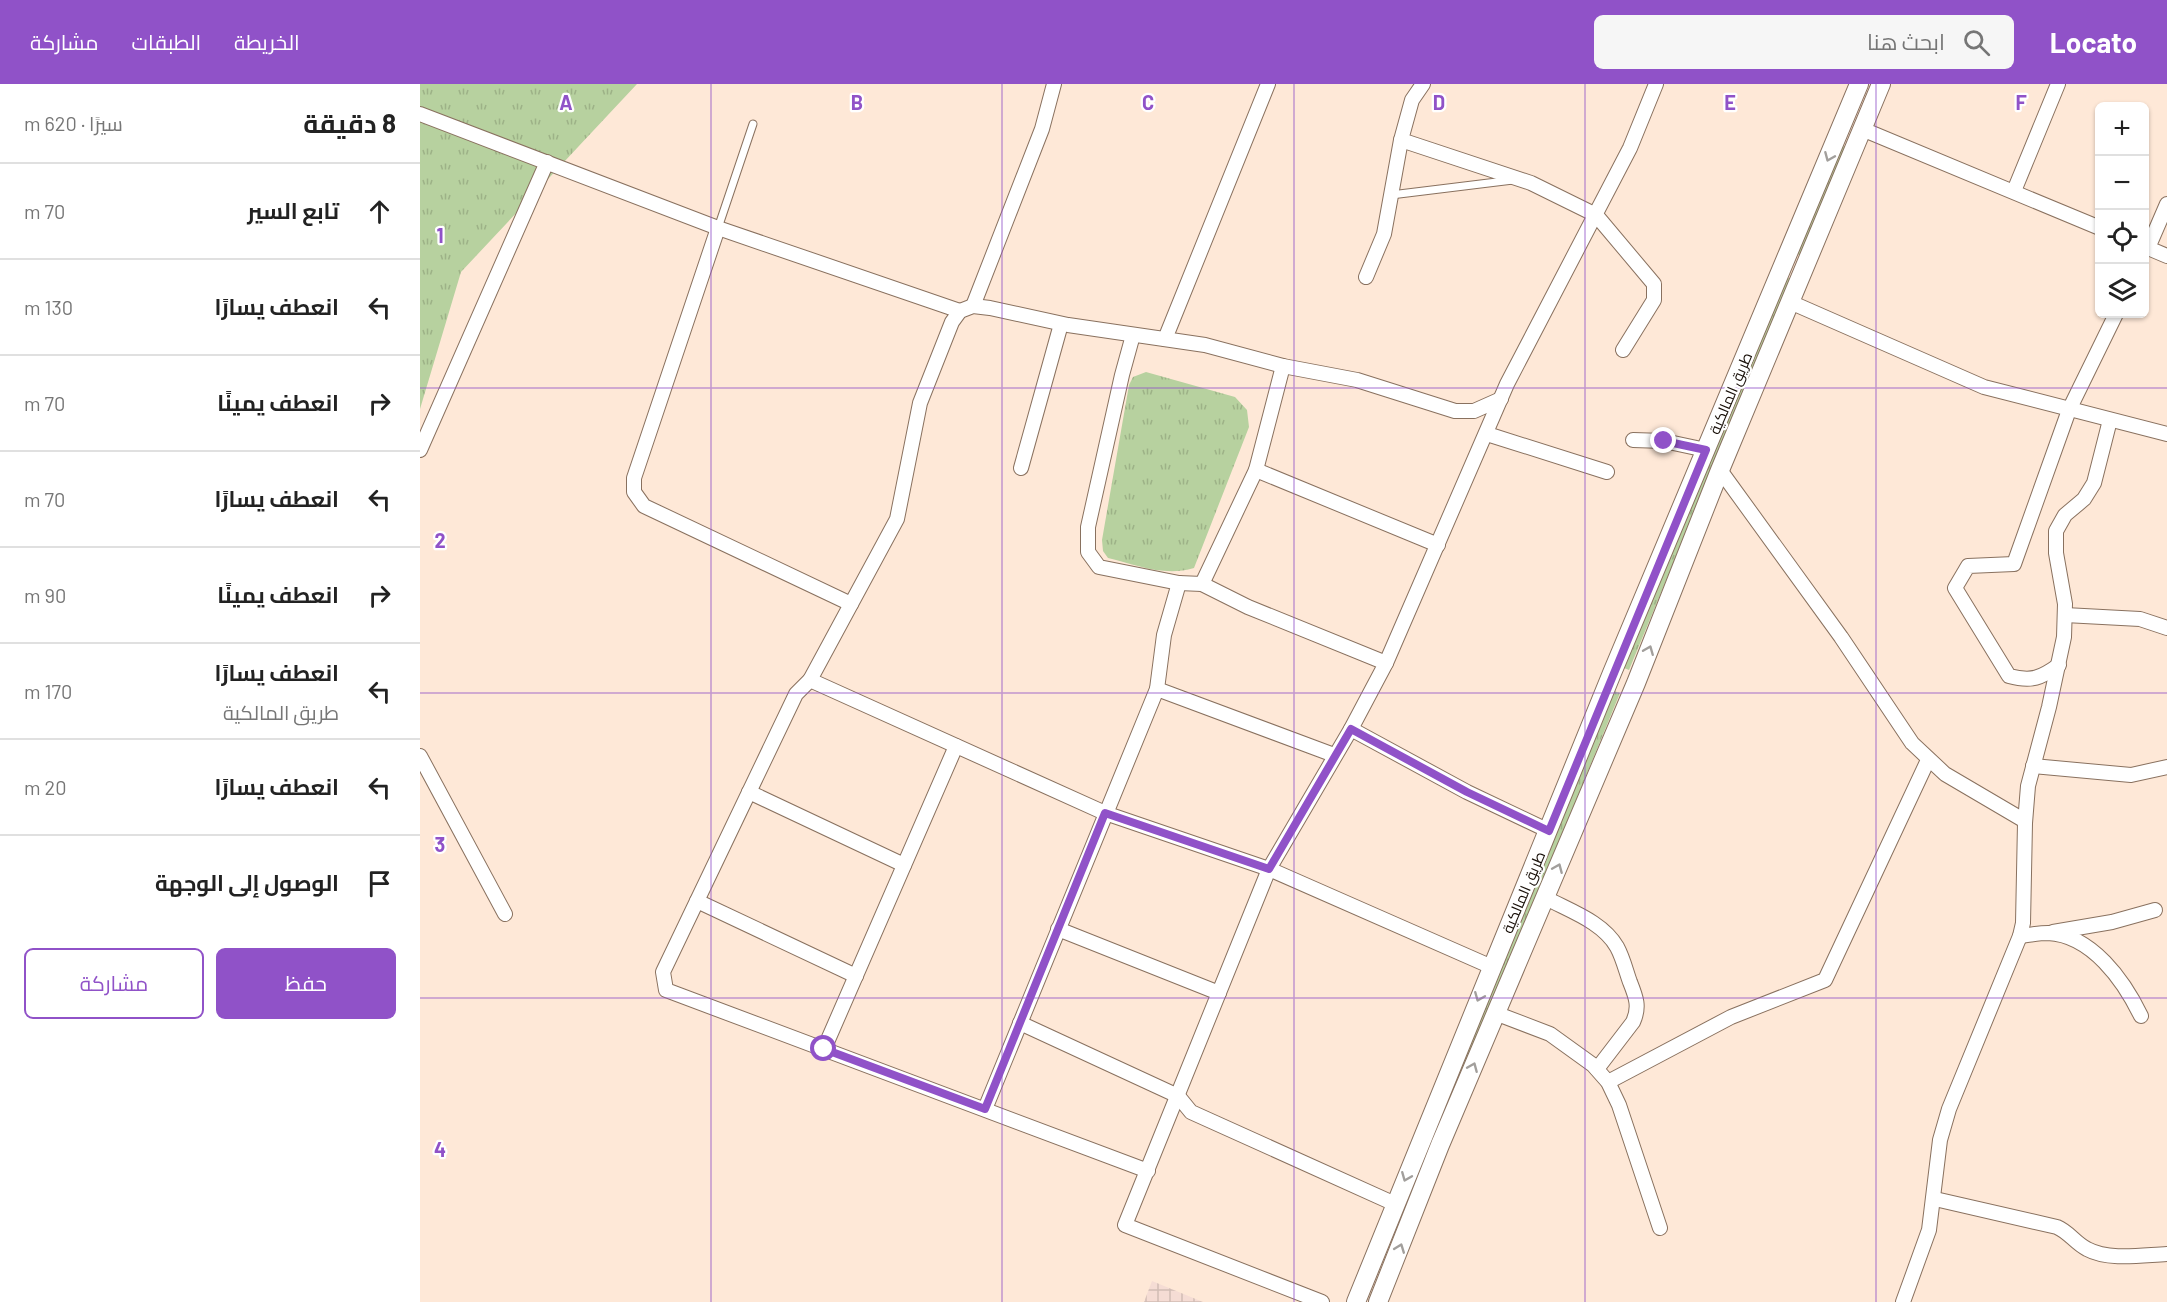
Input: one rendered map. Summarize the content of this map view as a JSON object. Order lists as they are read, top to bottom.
{
  "streets": {
    "main road": ["طريق المالكية"]
  },
  "page": {
    "header": "Locato",
    "search": "ابحث هنا",
    "nav": ["الخريطة", "الطبقات", "مشاركة"],
    "heading": ["8 دقيقة", "سيرًا · 620 m"],
    "map_buttons": ["+", "−"],
    "list": [
      ["تابع السير", "70 m"],
      ["انعطف يسارًا", "130 m"],
      ["انعطف يمينًا", "70 m"],
      ["انعطف يسارًا", "70 m"],
      ["انعطف يمينًا", "90 m"],
      ["انعطف يسارًا", "طريق المالكية", "170 m"],
      ["انعطف يسارًا", "20 m"],
      "الوصول إلى الوجهة"
    ],
    "buttons": ["حفظ", "مشاركة"]
  },
  "grid": {
    "columns": [
      "A",
      "B",
      "C",
      "D",
      "E",
      "F"
    ],
    "rows": [
      "1",
      "2",
      "3",
      "4"
    ]
  }
}
